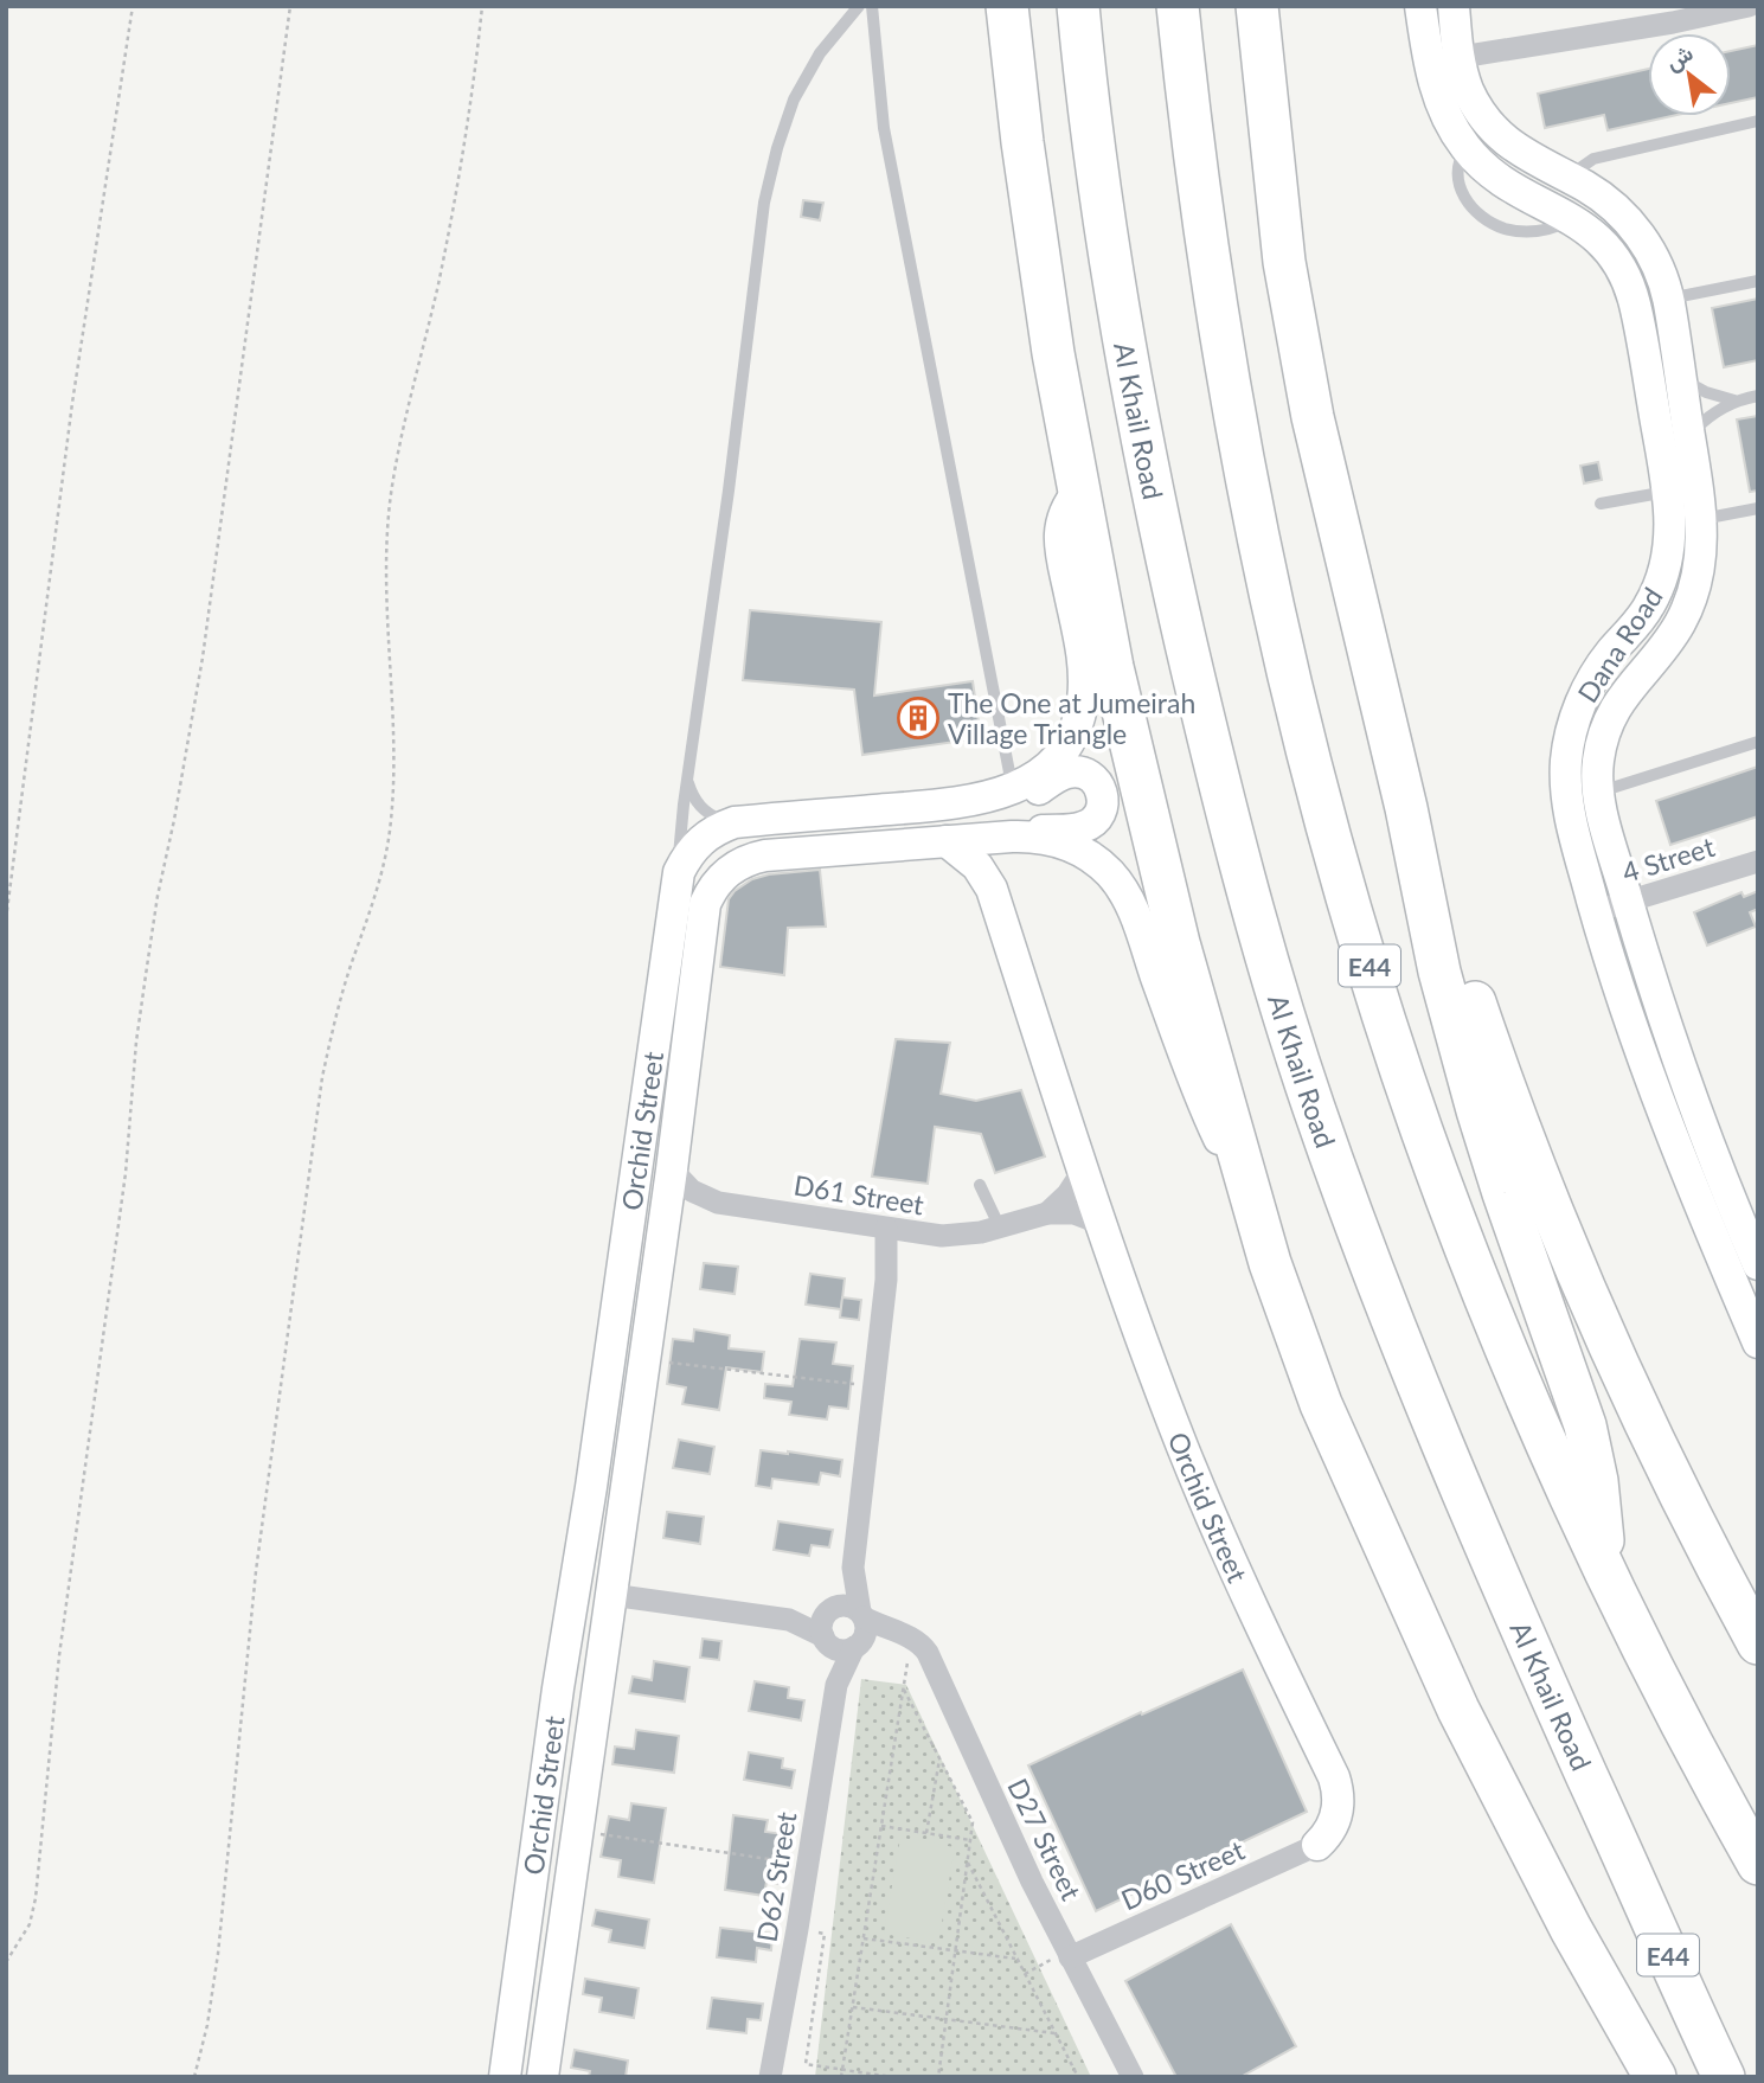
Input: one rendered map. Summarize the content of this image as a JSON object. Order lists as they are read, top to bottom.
{
  "streets": {
    "highway": ["Al Khail Road", "E44"],
    "street": [
      "Dana Road",
      "4 Street",
      "Orchid Street",
      "D61 Street",
      "D27 Street",
      "D60 Street",
      "D62 Street"
    ]
  },
  "crossings": [
    ["Dana Road", "4 Street"],
    ["Orchid Street", "D61 Street"],
    ["Orchid Street", "D60 Street"],
    ["D27 Street", "D60 Street"],
    ["D27 Street", "D62 Street"]
  ],
  "places": {
    "building": ["The One at Jumeirah Village Triangle"]
  },
  "north": "top left"
}
